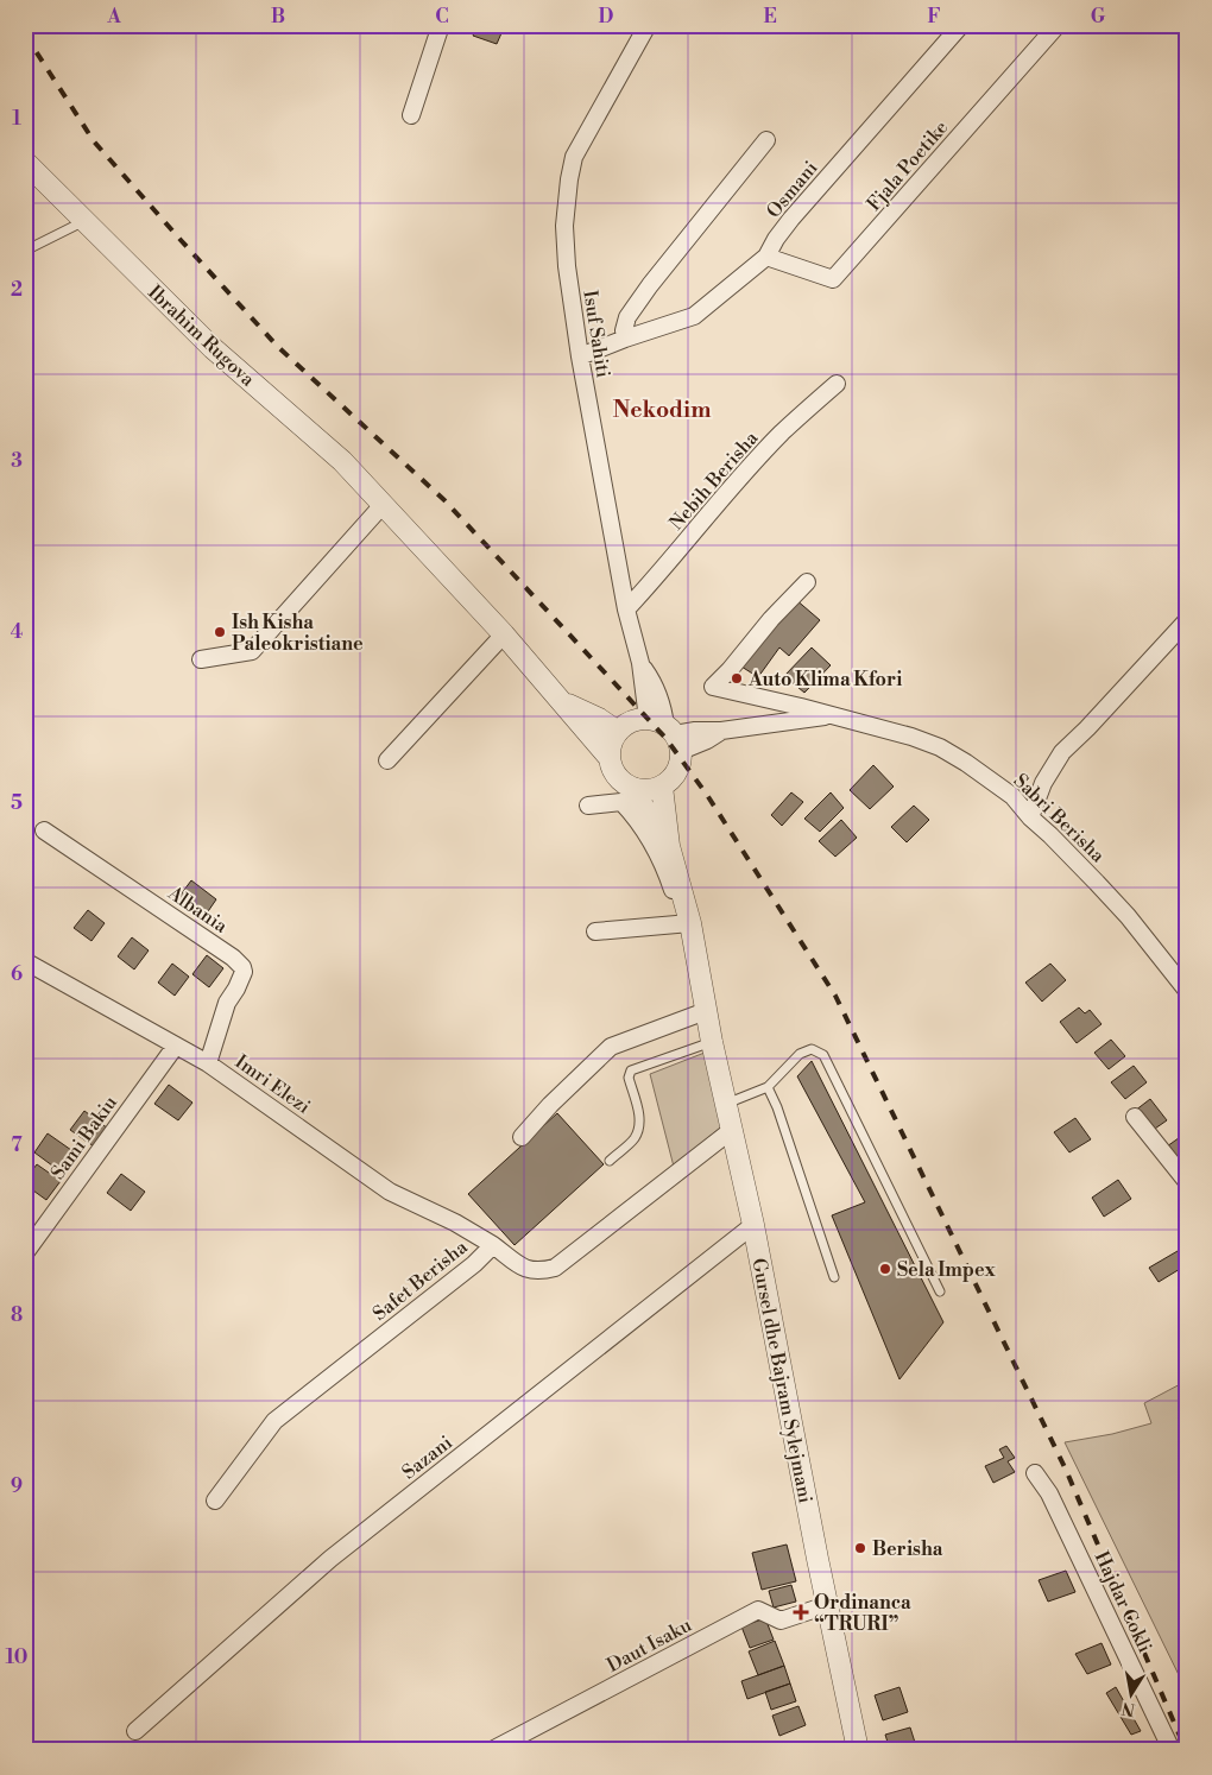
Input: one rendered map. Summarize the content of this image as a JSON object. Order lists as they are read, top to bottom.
{
  "streets": {
    "street": [
      "Fjala Poetike",
      "Osmani",
      "Isuf Sahiti",
      "Ibrahim Rugova",
      "Nebih Berisha",
      "Sabri Berisha",
      "Albania",
      "Imri Elezi",
      "Sami Bakiu",
      "Safet Berisha",
      "Gursel dhe Bajram Sylejmani",
      "Sazani",
      "Hajdar Cokli",
      "Daut Isaku"
    ]
  },
  "crossings": [
    ["Fjala Poetike", "Osmani"],
    ["Osmani", "Isuf Sahiti"],
    ["Isuf Sahiti", "Ibrahim Rugova"],
    ["Isuf Sahiti", "Nebih Berisha"],
    ["Isuf Sahiti", "Sabri Berisha"],
    ["Isuf Sahiti", "Gursel dhe Bajram Sylejmani"],
    ["Ibrahim Rugova", "Sabri Berisha"],
    ["Ibrahim Rugova", "Gursel dhe Bajram Sylejmani"],
    ["Sabri Berisha", "Gursel dhe Bajram Sylejmani"],
    ["Albania", "Imri Elezi"],
    ["Imri Elezi", "Sami Bakiu"],
    ["Imri Elezi", "Safet Berisha"],
    ["Safet Berisha", "Gursel dhe Bajram Sylejmani"],
    ["Gursel dhe Bajram Sylejmani", "Sazani"],
    ["Gursel dhe Bajram Sylejmani", "Daut Isaku"]
  ],
  "districts": ["Nekodim"],
  "places": {
    "other": [
      "Ish Kisha Paleokristiane",
      "Auto Klima Kfori",
      "Sela Impex",
      "Berisha"
    ],
    "health": ["Ordinanca “TRURI”"]
  },
  "north": "bottom",
  "grid": {
    "columns": [
      "A",
      "B",
      "C",
      "D",
      "E",
      "F",
      "G"
    ],
    "rows": [
      "1",
      "2",
      "3",
      "4",
      "5",
      "6",
      "7",
      "8",
      "9",
      "10"
    ]
  }
}
